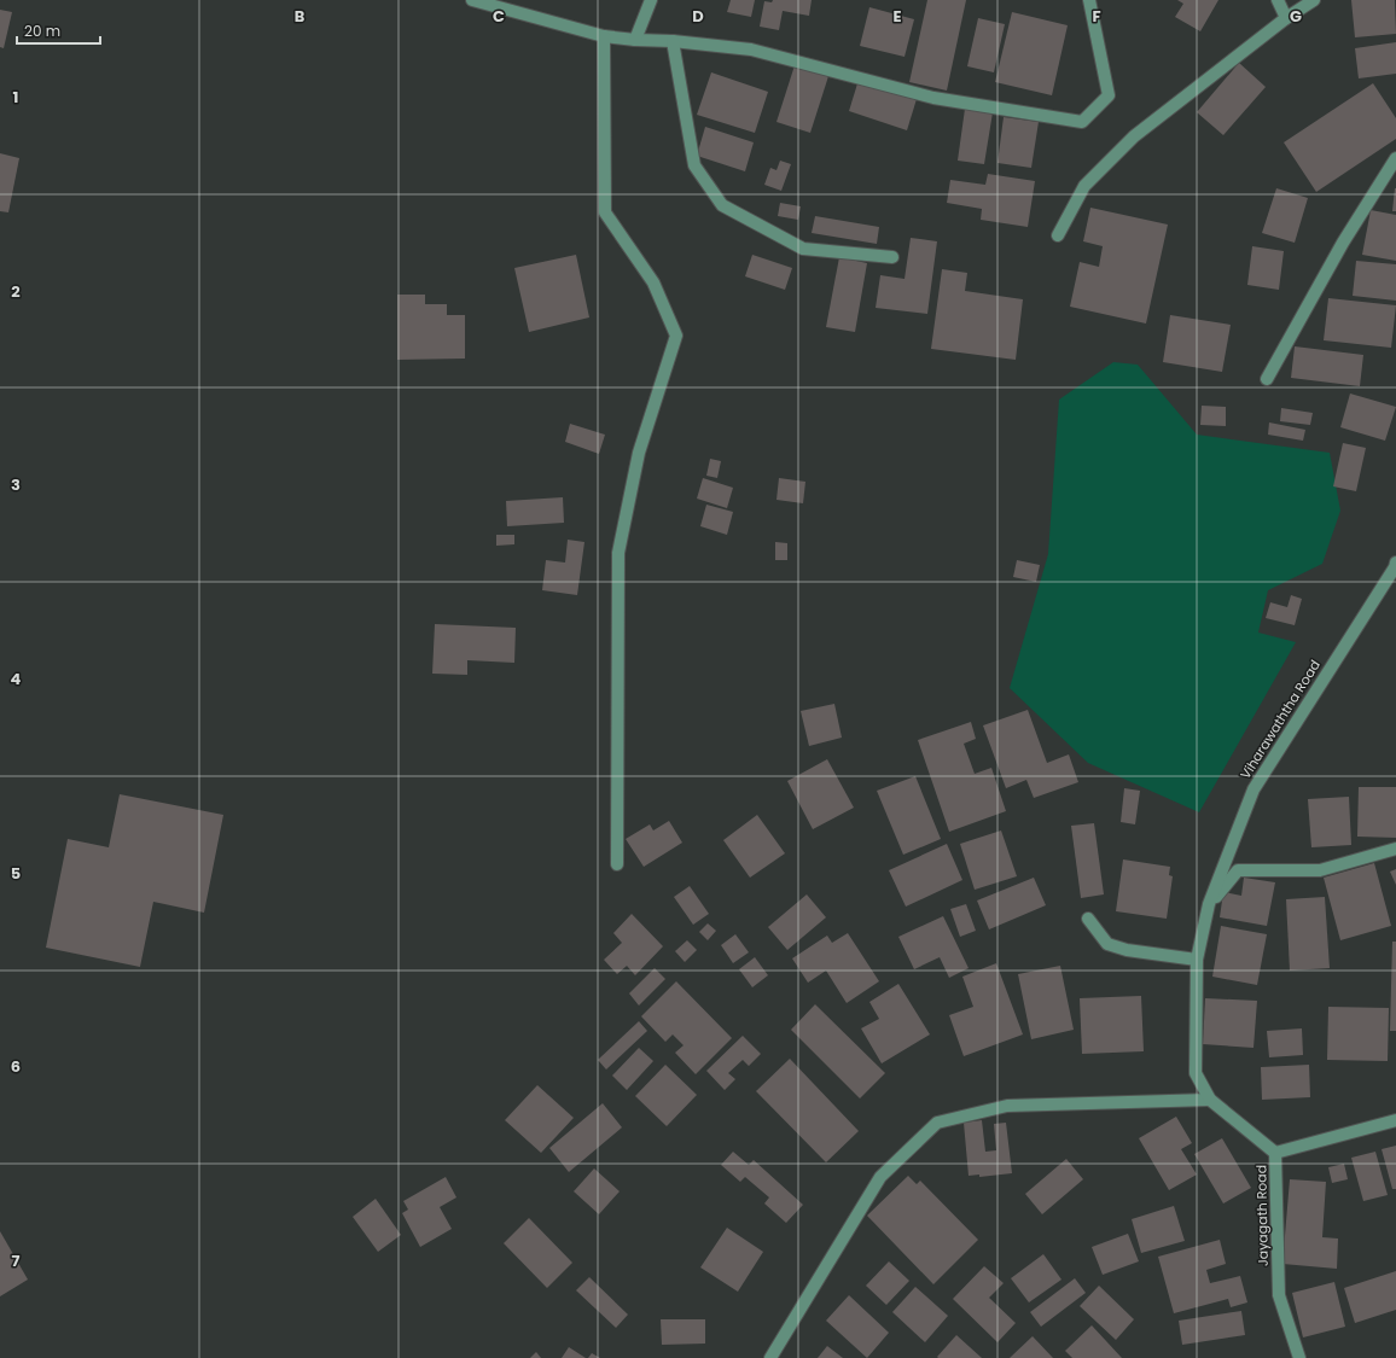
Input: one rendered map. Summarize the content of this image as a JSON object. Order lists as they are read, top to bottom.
{
  "streets": {
    "street": ["Viharawaththa Road", "Jayagath Road"]
  },
  "crossings": [
    ["Viharawaththa Road", "Jayagath Road"]
  ],
  "scale_bar": "20 m",
  "grid": {
    "columns": [
      "B",
      "C",
      "D",
      "E",
      "F",
      "G"
    ],
    "rows": [
      "1",
      "2",
      "3",
      "4",
      "5",
      "6",
      "7"
    ]
  }
}
